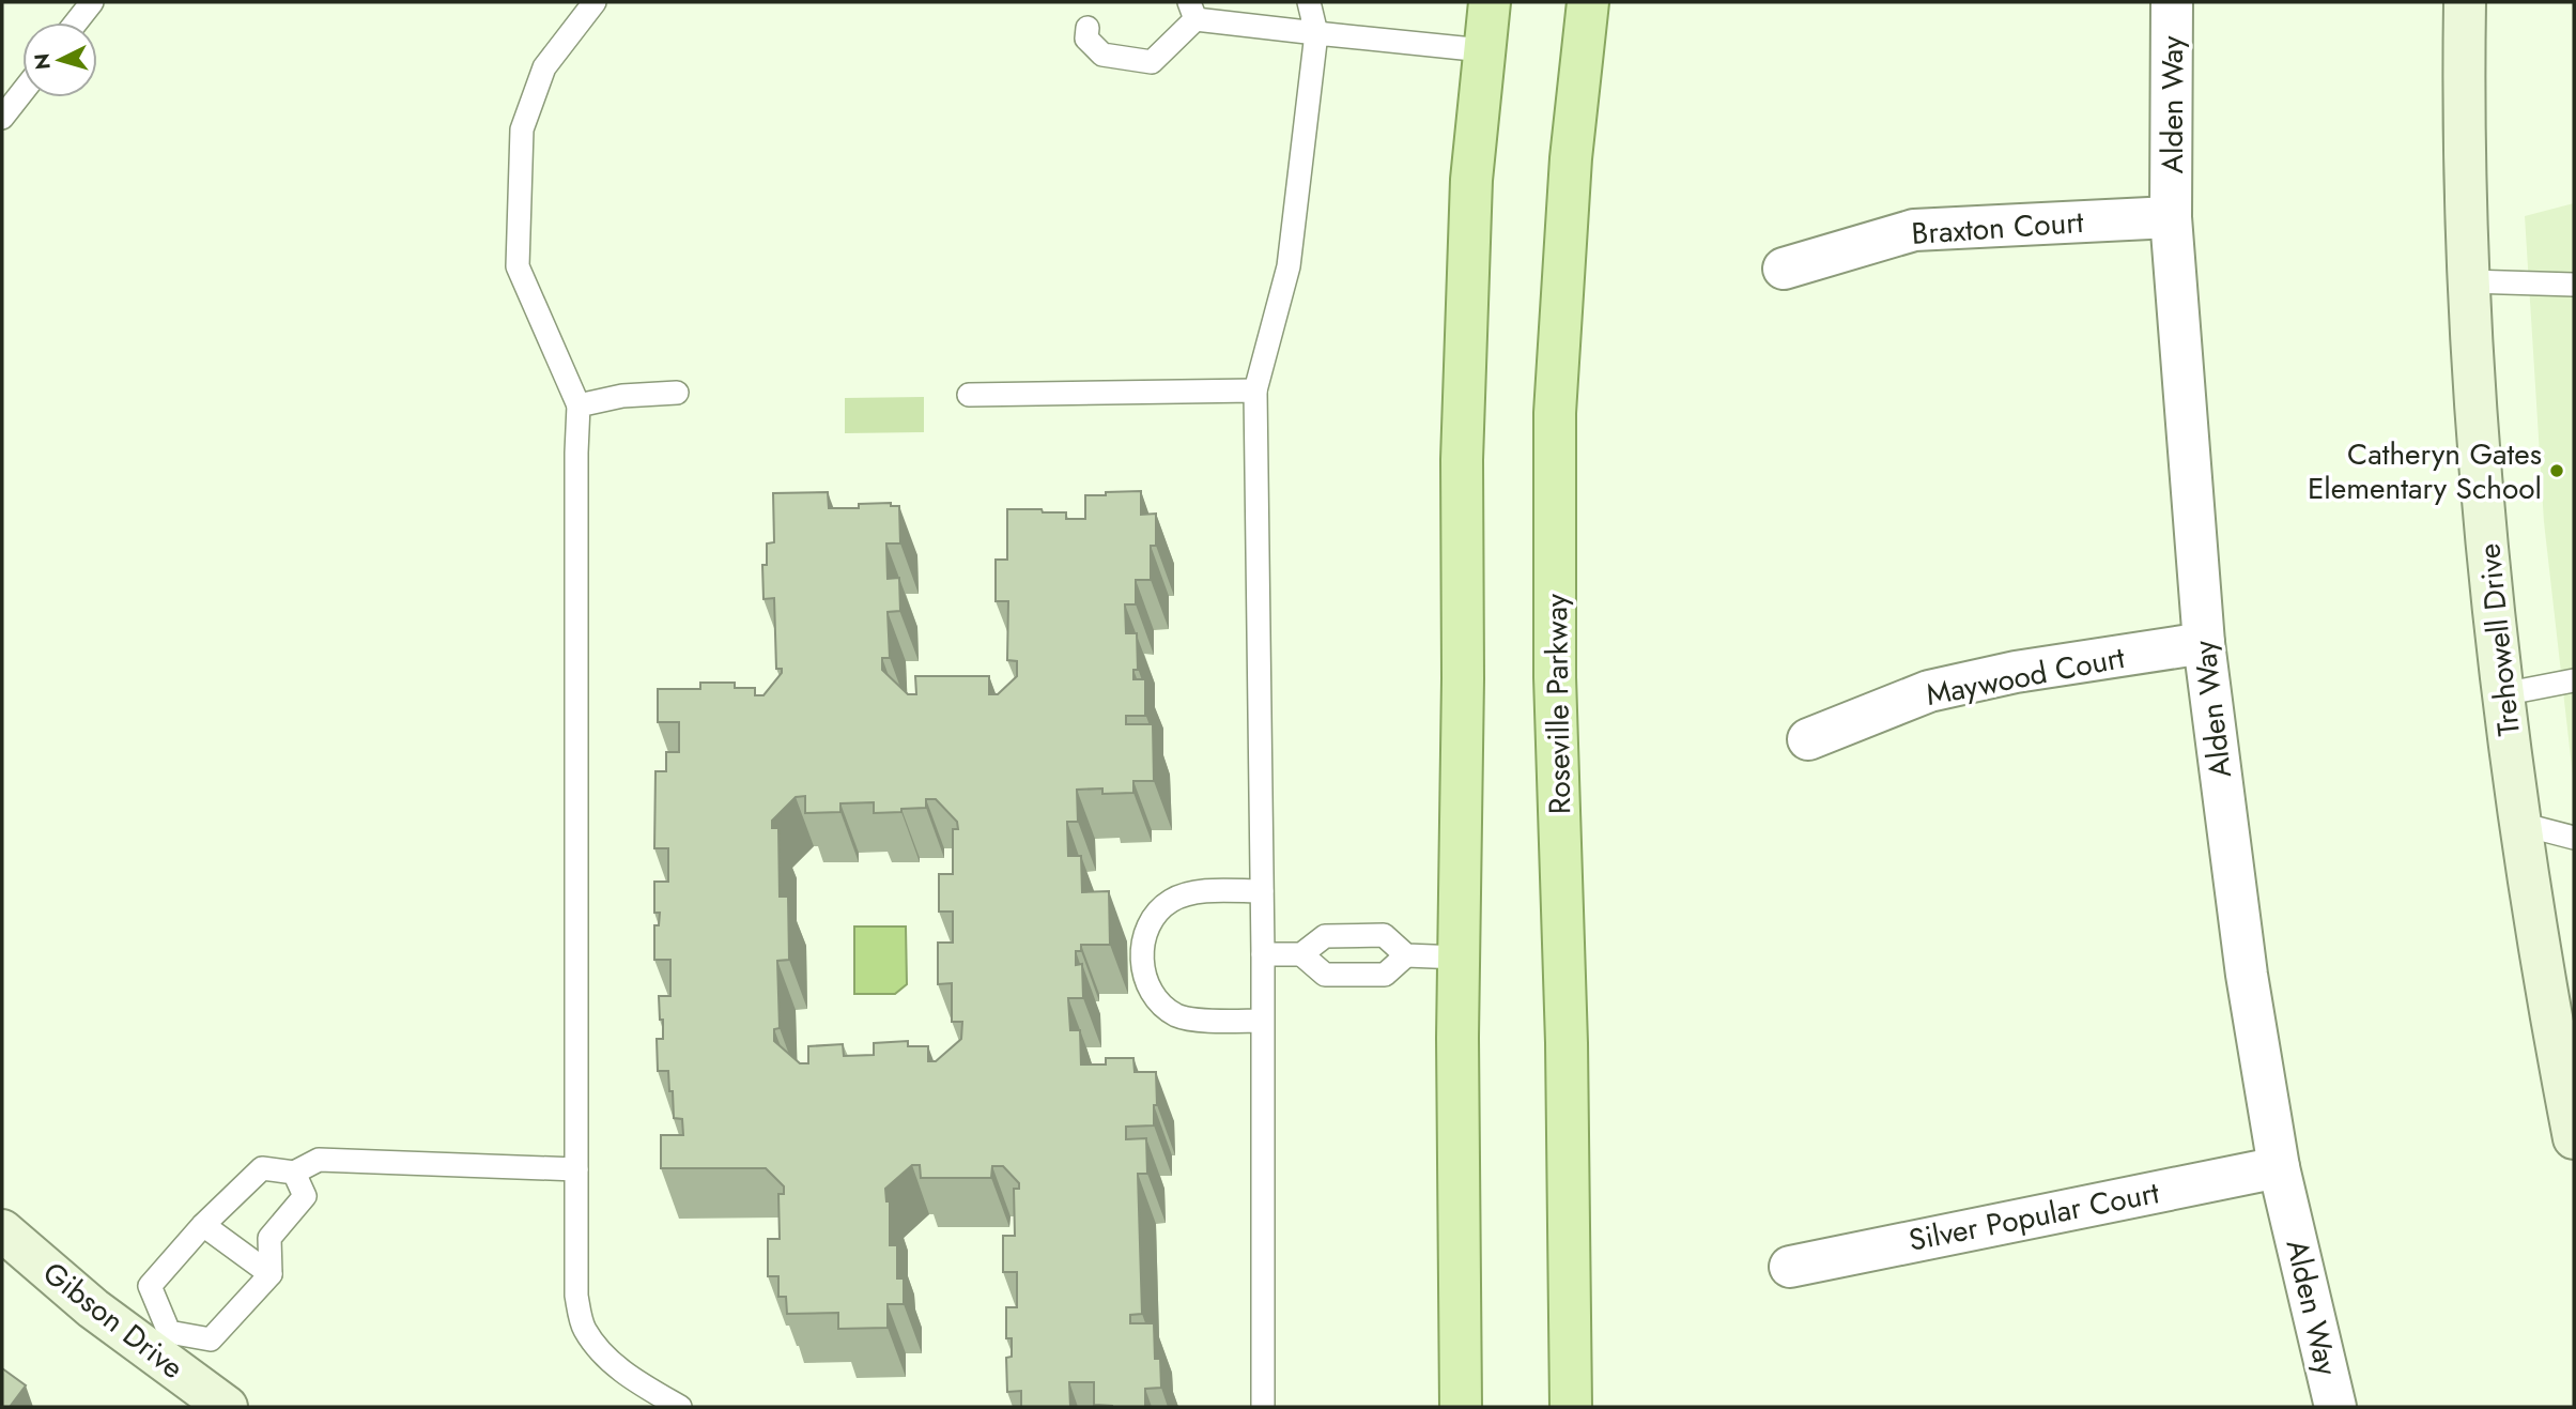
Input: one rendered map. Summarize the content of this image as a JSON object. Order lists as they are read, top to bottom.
{
  "streets": {
    "main road": ["Roseville Parkway"],
    "street": [
      "Alden Way",
      "Braxton Court",
      "Trehowell Drive",
      "Maywood Court",
      "Silver Popular Court",
      "Gibson Drive"
    ]
  },
  "crossings": [
    ["Alden Way", "Braxton Court"],
    ["Alden Way", "Maywood Court"],
    ["Alden Way", "Silver Popular Court"]
  ],
  "places": ["Catheryn Gates Elementary School"],
  "north": "left"
}
